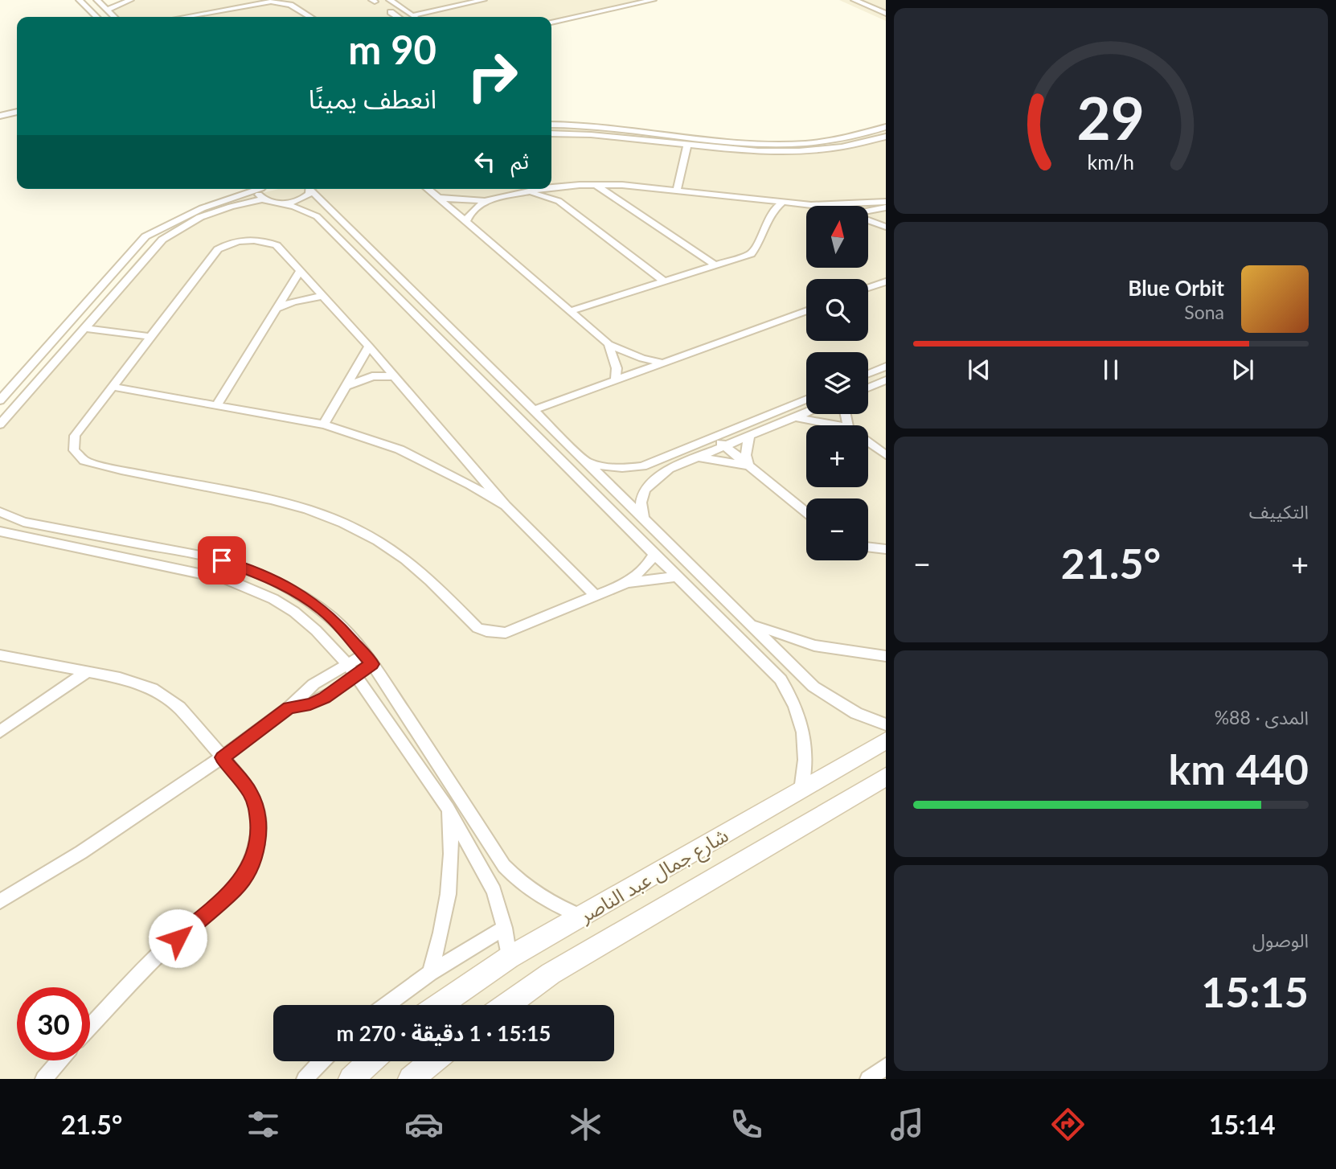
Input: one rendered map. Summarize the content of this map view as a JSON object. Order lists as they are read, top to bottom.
{
  "streets": {
    "main road": ["شارع جمال عبد الناصر"]
  },
  "north": "top",
  "page": {
    "turn": ["90 m", "انعطف يمينًا"],
    "then": "ثم",
    "map_buttons": ["+", "−"],
    "song": ["Blue Orbit", "Sona"],
    "tile": [
      "التكييف",
      ["المدى · 88%", "440 km"],
      ["الوصول", "15:15"]
    ],
    "heat": ["−", "21.5°", "+"],
    "limit": "30",
    "trip": "15:15 · 1 دقيقة · 270 m",
    "tabs": ["15:14", "21.5°"],
    "gauge": ["29", "km/h"]
  }
}
